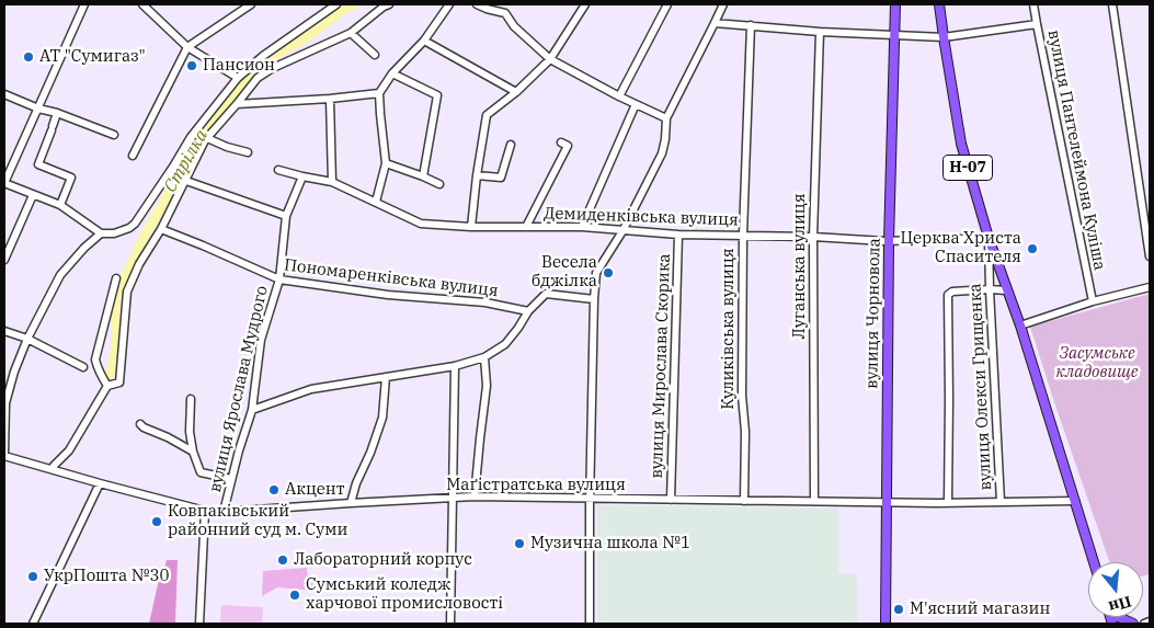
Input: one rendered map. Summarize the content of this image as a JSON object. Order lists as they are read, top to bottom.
{
  "streets": {
    "main road": ["Н-07", "вулиця Чорновола"],
    "street": [
      "вулиця Пантелеймона Куліша",
      "Демиденківська вулиця",
      "Луганська вулиця",
      "Пономаренківська вулиця",
      "Куликівська вулиця",
      "вулиця Мирослава Скорика",
      "вулиця Олекси Грищенка",
      "вулиця Ярослава Мудрого",
      "Маґістратська вулиця"
    ]
  },
  "crossings": [
    ["Н-07", "Демиденківська вулиця"],
    ["Н-07", "вулиця Олекси Грищенка"],
    ["Н-07", "Маґістратська вулиця"],
    ["Демиденківська вулиця", "Луганська вулиця"],
    ["Демиденківська вулиця", "вулиця Чорновола"],
    ["Демиденківська вулиця", "Куликівська вулиця"],
    ["Демиденківська вулиця", "вулиця Мирослава Скорика"],
    ["Демиденківська вулиця", "вулиця Олекси Грищенка"],
    ["Демиденківська вулиця", "вулиця Ярослава Мудрого"],
    ["Луганська вулиця", "Маґістратська вулиця"],
    ["Пономаренківська вулиця", "вулиця Ярослава Мудрого"],
    ["вулиця Чорновола", "Маґістратська вулиця"],
    ["Куликівська вулиця", "Маґістратська вулиця"],
    ["вулиця Мирослава Скорика", "Маґістратська вулиця"],
    ["вулиця Олекси Грищенка", "Маґістратська вулиця"],
    ["вулиця Ярослава Мудрого", "Маґістратська вулиця"]
  ],
  "water": ["Стрілка"],
  "parks": ["Засумське кладовище"],
  "places": [
    "АТ \"Сумигаз\"",
    "Пансион",
    "Церква Христа Спасителя",
    "Весела бджілка",
    "Акцент",
    "Ковпаківський районний суд м. Суми",
    "Музична школа №1",
    "Лабораторний корпус",
    "УкрПошта №30",
    "Сумський коледж харчової промисловості",
    "М'ясний магазин"
  ],
  "north": "bottom"
}
